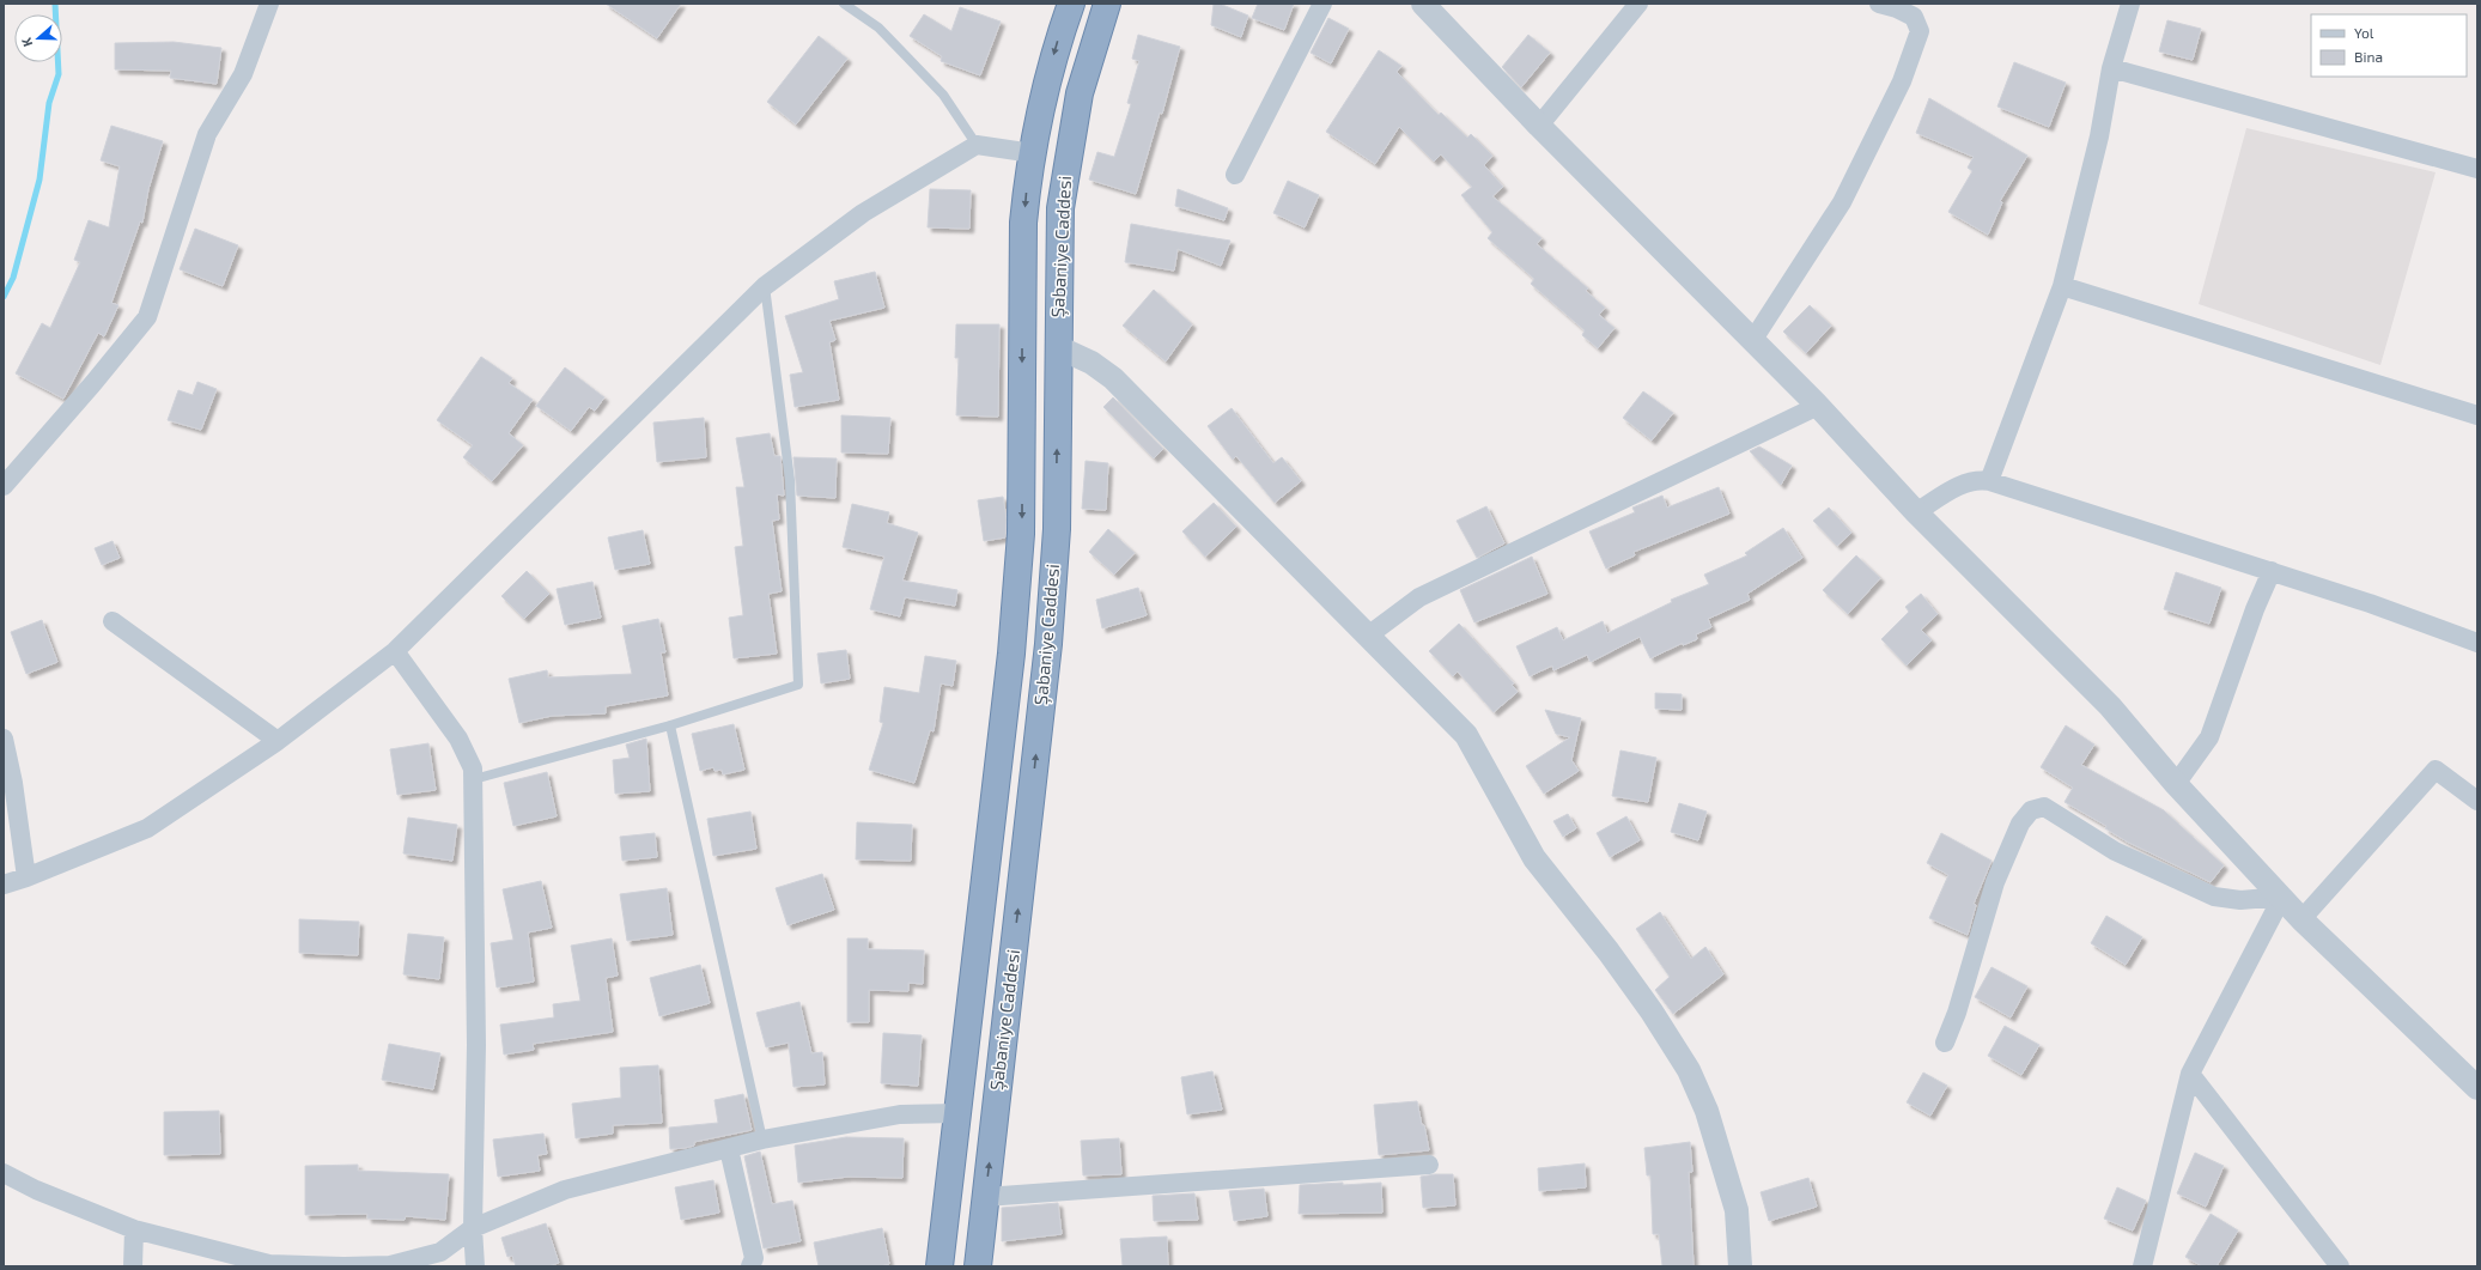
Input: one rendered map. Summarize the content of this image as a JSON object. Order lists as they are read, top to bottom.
{
  "streets": {
    "highway": ["Şabaniye Caddesi"]
  },
  "legend": ["Yol", "Bina"],
  "north": "left"
}
